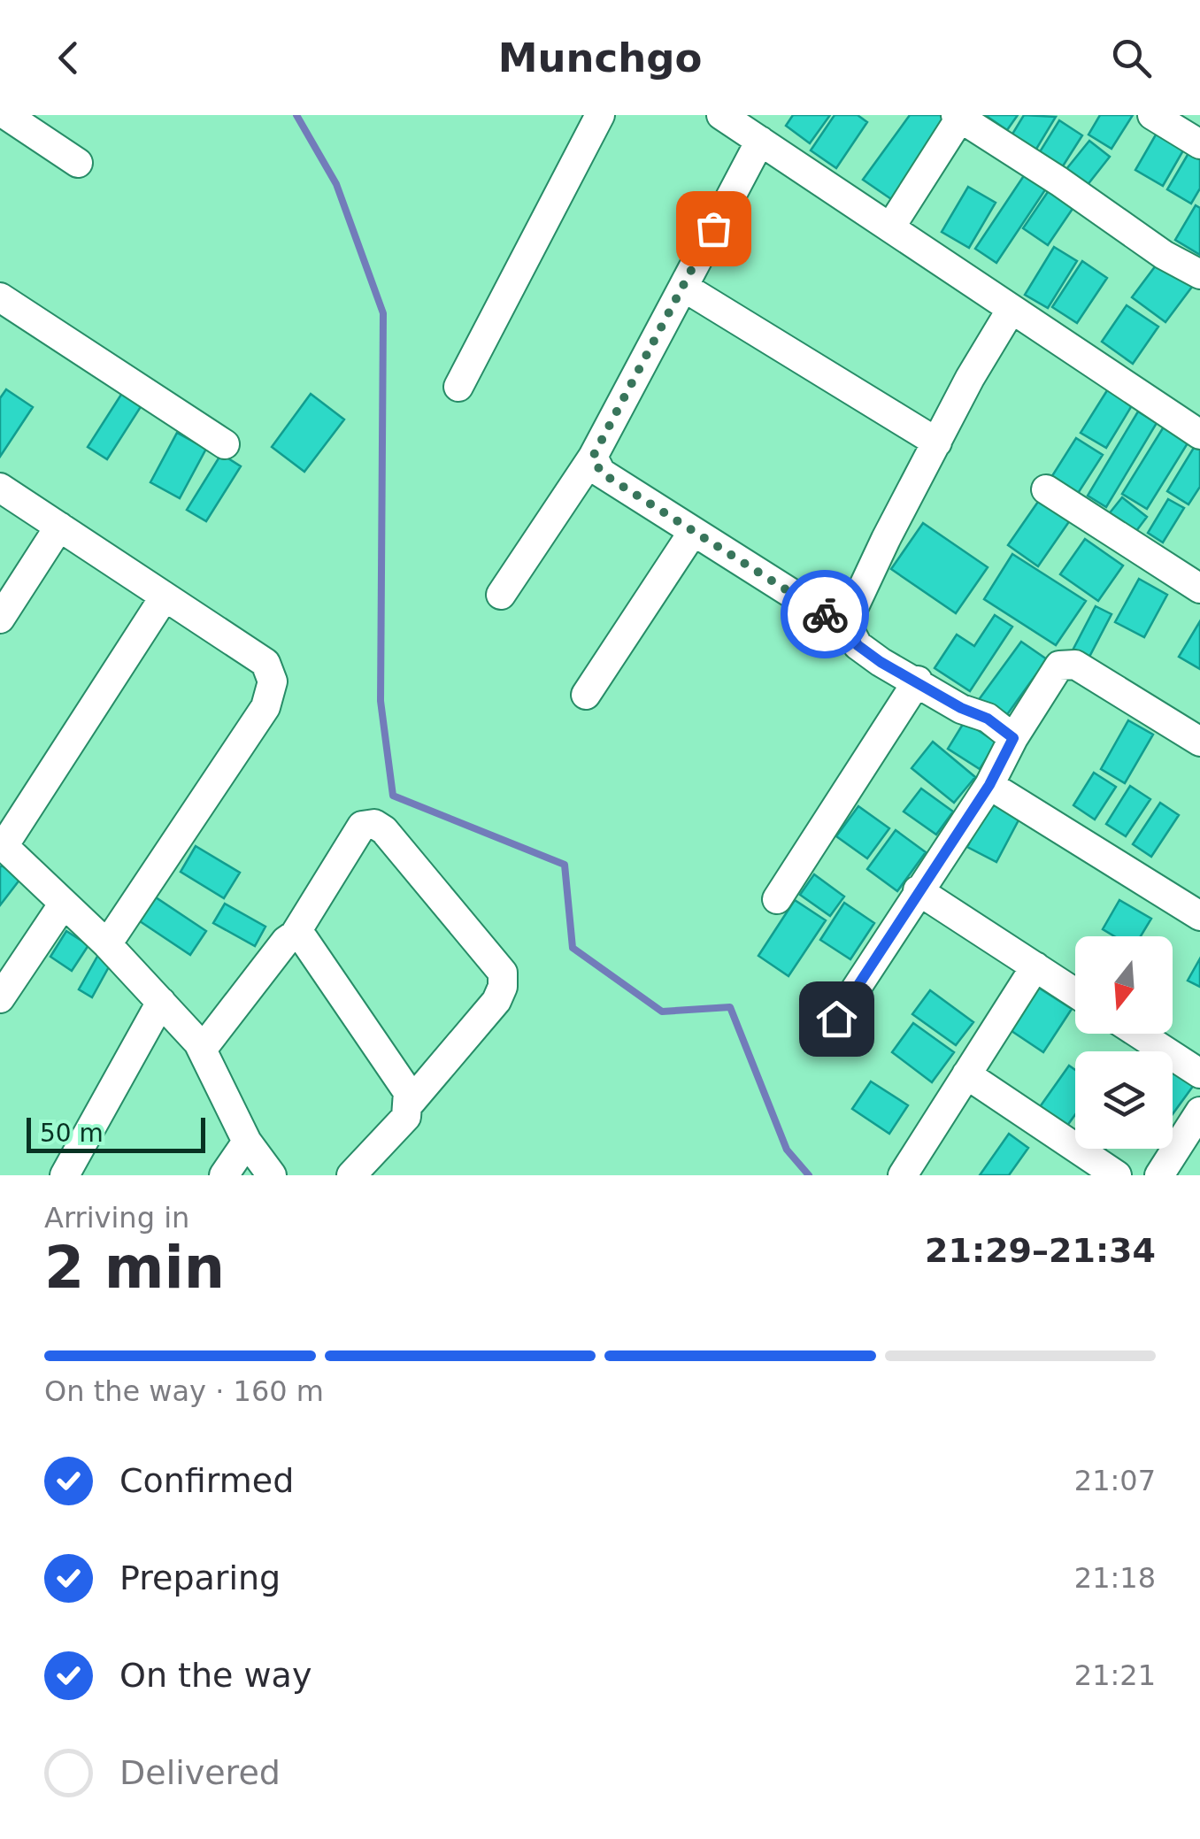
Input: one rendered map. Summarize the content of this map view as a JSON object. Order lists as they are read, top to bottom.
{
  "scale_bar": "50 m",
  "north": "bottom",
  "page": {
    "header": "Munchgo",
    "scale": "50 m",
    "heading": ["2 min", "Arriving in", "21:29–21:34"],
    "bar": "On the way · 160 m",
    "list": [
      ["Confirmed", "21:07"],
      ["Preparing", "21:18"],
      ["On the way", "21:21"],
      "Delivered"
    ]
  }
}
